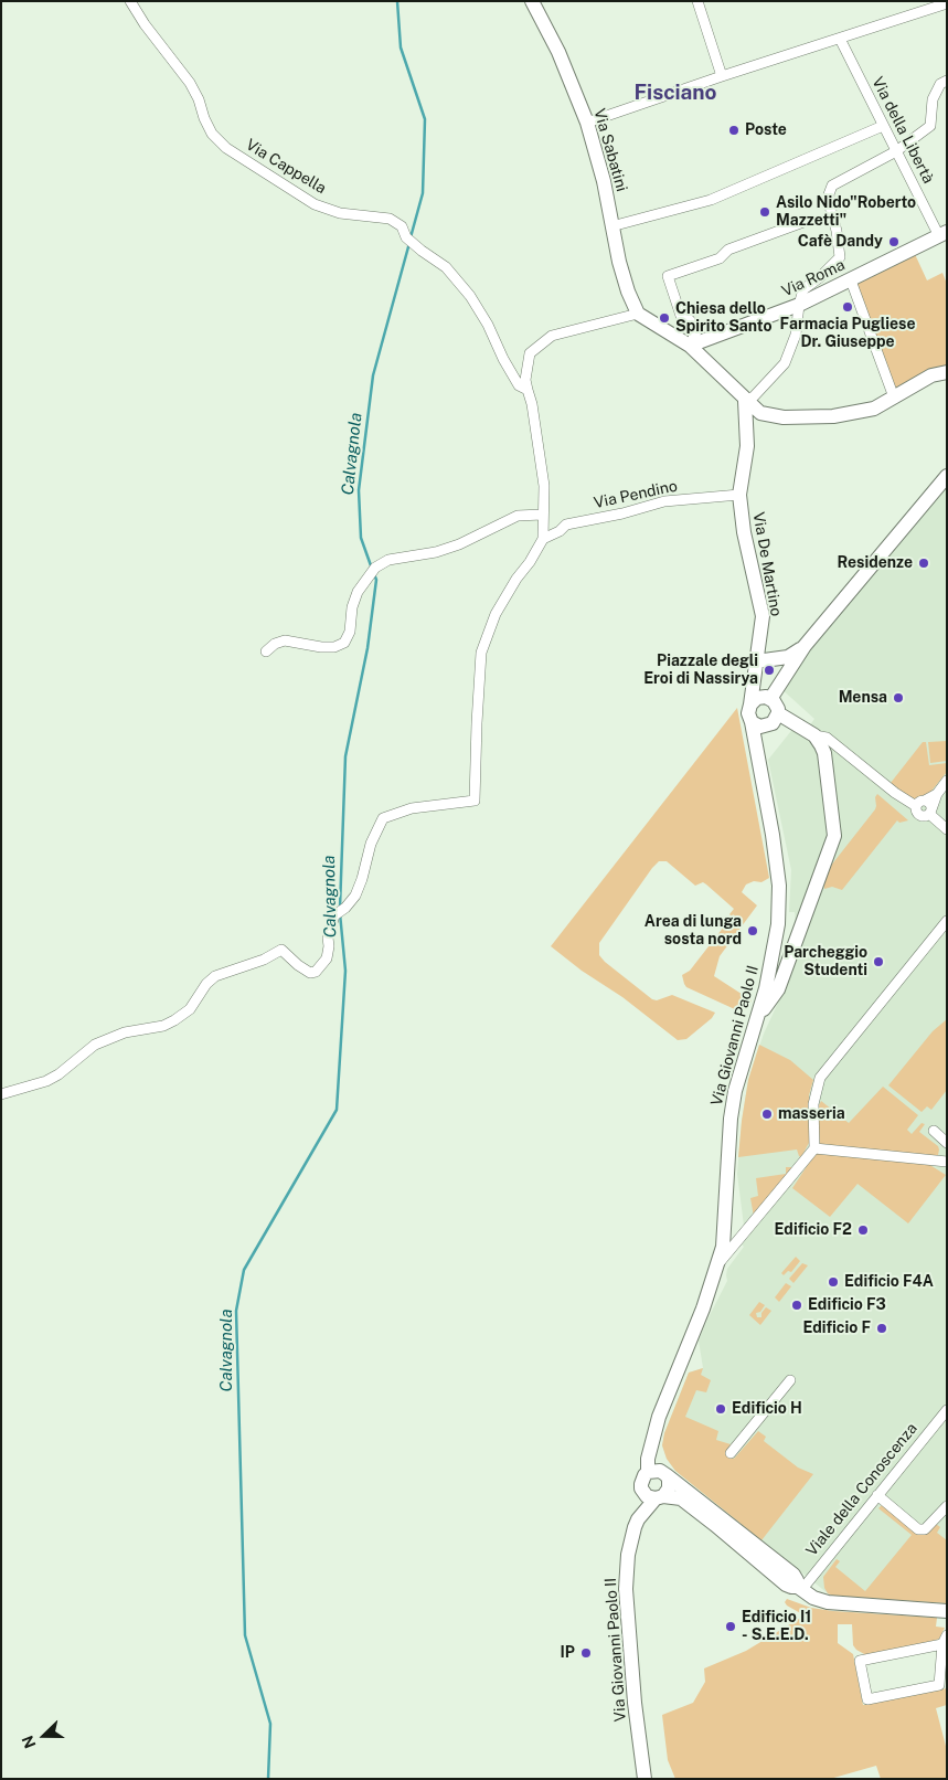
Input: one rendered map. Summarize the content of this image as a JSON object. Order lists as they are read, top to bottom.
{
  "streets": {
    "street": [
      "Via della Libertà",
      "Via Sabatini",
      "Via Cappella",
      "Via Roma",
      "Via Pendino",
      "Via De Martino",
      "Via Giovanni Paolo II",
      "Viale della Conoscenza"
    ]
  },
  "crossings": [
    ["Via della Libertà", "Via Roma"],
    ["Via Pendino", "Via De Martino"],
    ["Via De Martino", "Via Giovanni Paolo II"]
  ],
  "districts": ["Fisciano"],
  "water": ["Calvagnola"],
  "places": [
    "Poste",
    "Asilo Nido\"Roberto Mazzetti\"",
    "Cafè Dandy",
    "Farmacia Pugliese Dr. Giuseppe",
    "Chiesa dello Spirito Santo",
    "Residenze",
    "Piazzale degli Eroi di Nassirya",
    "Mensa",
    "Area di lunga sosta nord",
    "Parcheggio Studenti",
    "masseria",
    "Edificio F2",
    "Edificio F4A",
    "Edificio F3",
    "Edificio F",
    "Edificio H",
    "Edificio I1 - S.E.E.D.",
    "IP"
  ],
  "north": "left"
}
